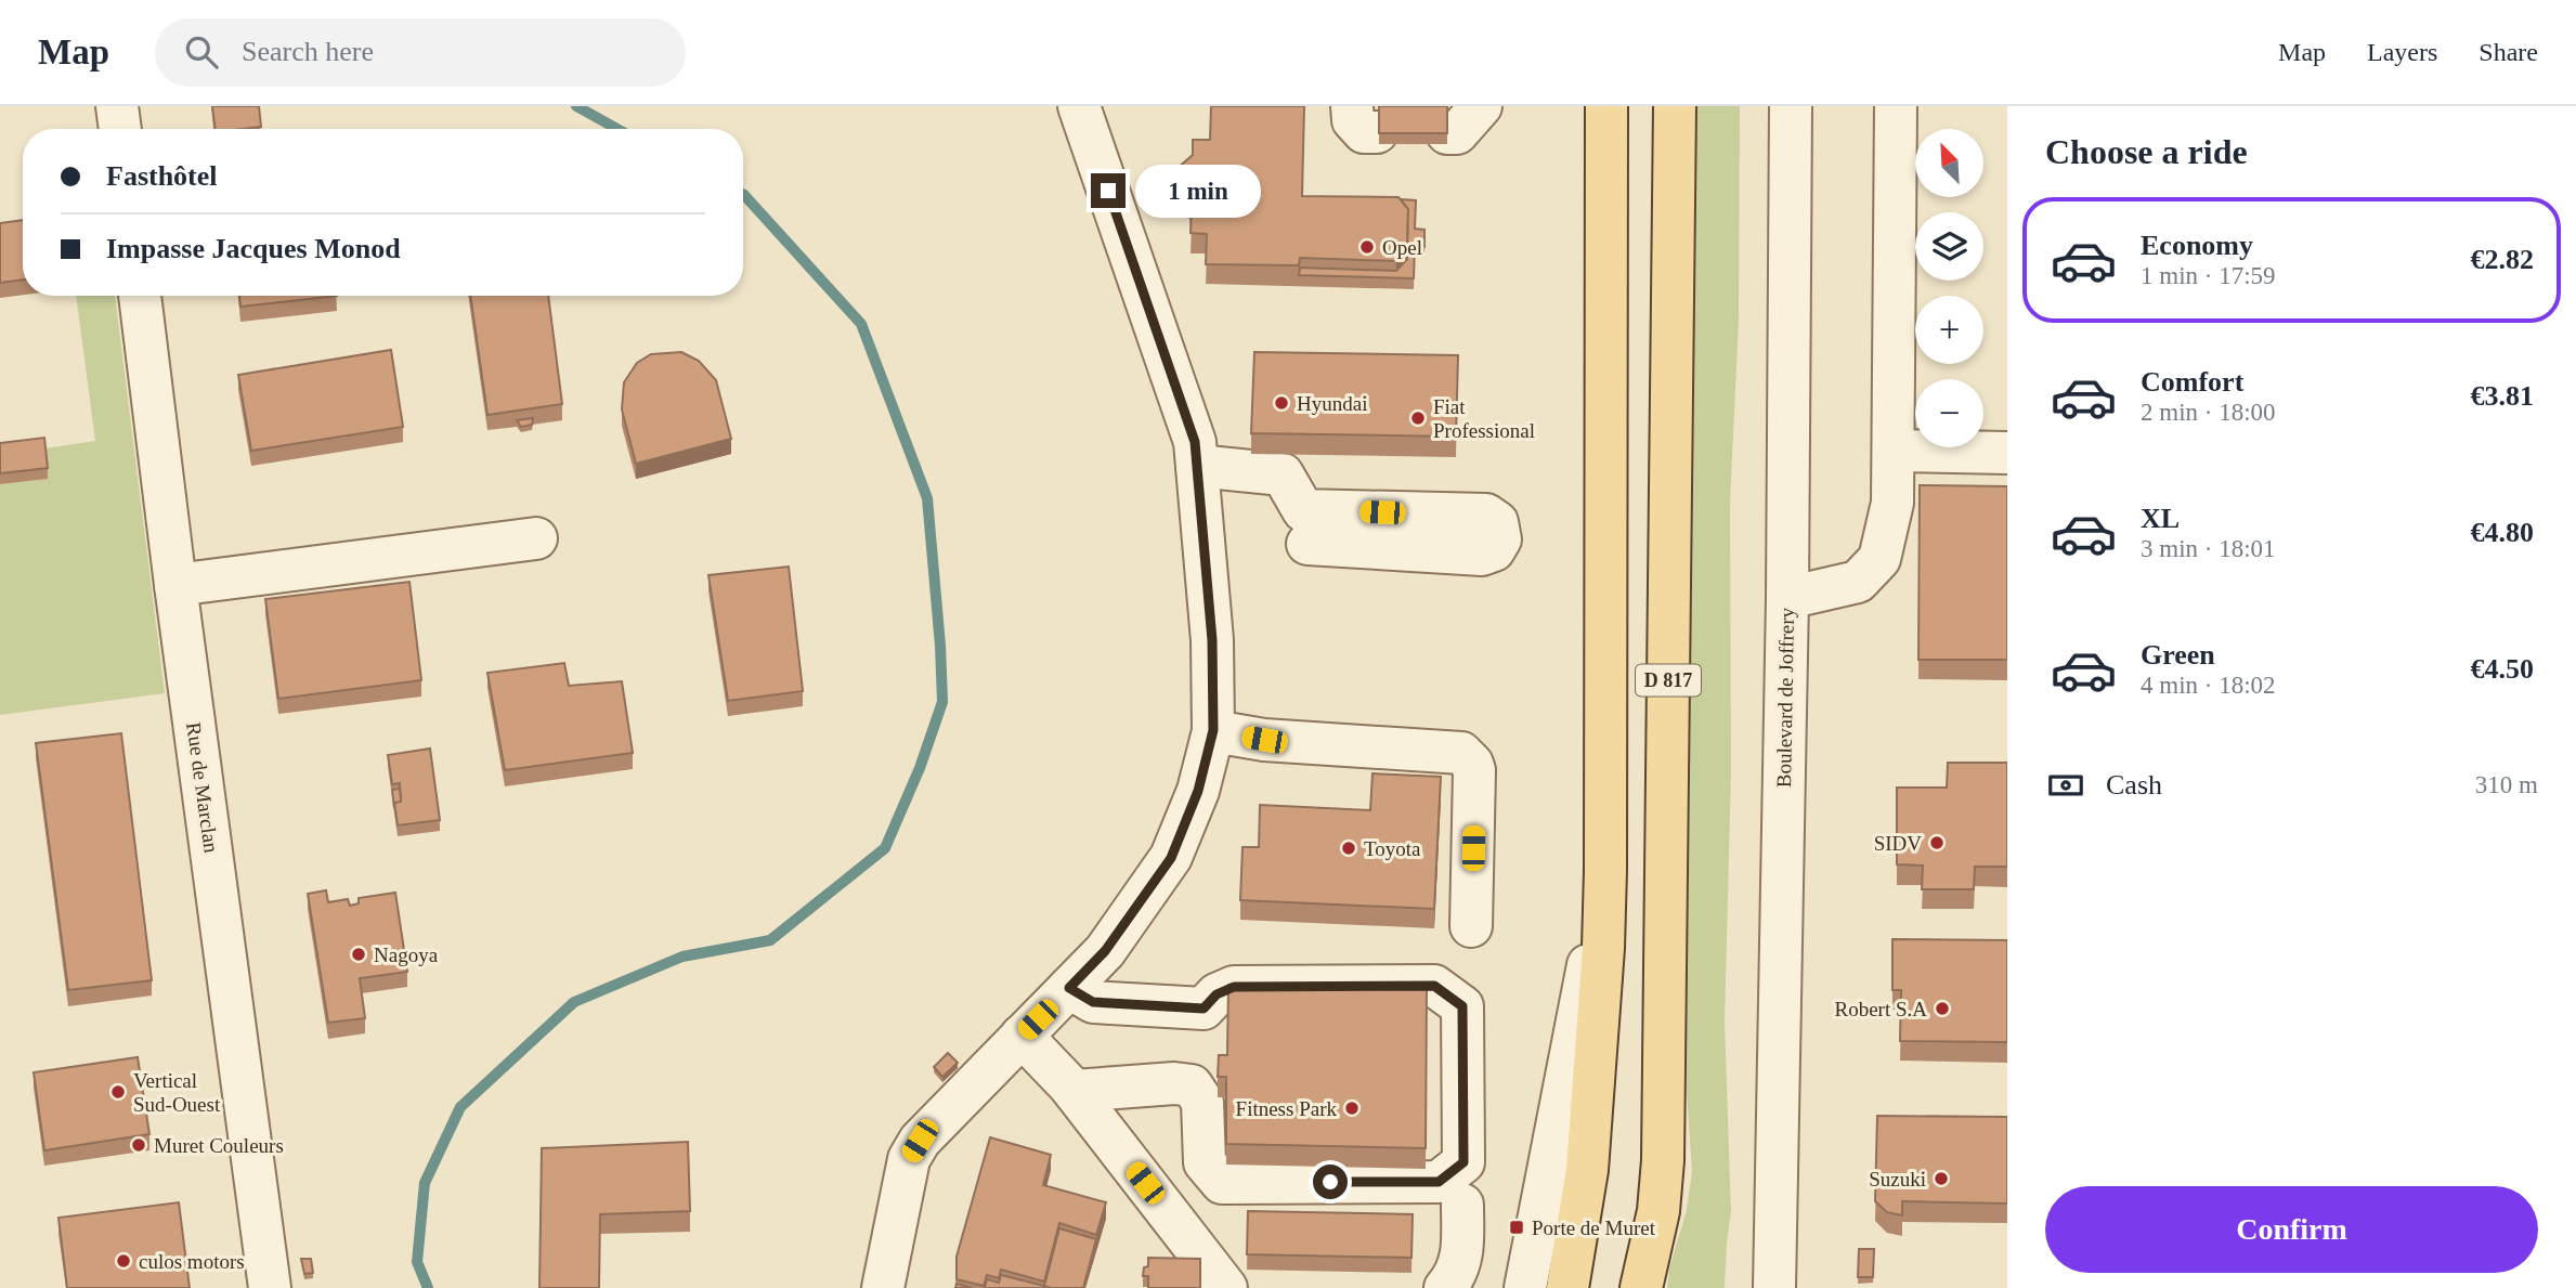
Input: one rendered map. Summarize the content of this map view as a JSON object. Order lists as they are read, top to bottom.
{
  "streets": {
    "main road": ["D 817"],
    "street": ["Boulevard de Joffrery", "Rue de Marclan"]
  },
  "places": {
    "other": [
      "Opel",
      "Hyundai",
      "Fiat Professional",
      "SIDV",
      "Toyota",
      "Nagoya",
      "Robert S.A",
      "Vertical Sud-Ouest",
      "Fitness Park",
      "Muret Couleurs",
      "Suzuki",
      "culos motors"
    ],
    "transit": ["Porte de Muret"]
  },
  "north": "top left",
  "page": {
    "header": "Map",
    "search": "Search here",
    "nav": ["Map", "Layers", "Share"],
    "heading": "Choose a ride",
    "map_buttons": ["+", "−"],
    "banner": ["Fasthôtel", "Impasse Jacques Monod"],
    "bubble": "1 min",
    "list": [
      {
        "name": "Economy",
        "note": "1 min · 17:59",
        "value": "€2.82"
      },
      {
        "name": "Comfort",
        "note": "2 min · 18:00",
        "value": "€3.81"
      },
      {
        "name": "XL",
        "note": "3 min · 18:01",
        "value": "€4.80"
      },
      {
        "name": "Green",
        "note": "4 min · 18:02",
        "value": "€4.50"
      }
    ],
    "pay": ["Cash", "310 m"],
    "buttons": "Confirm"
  }
}
